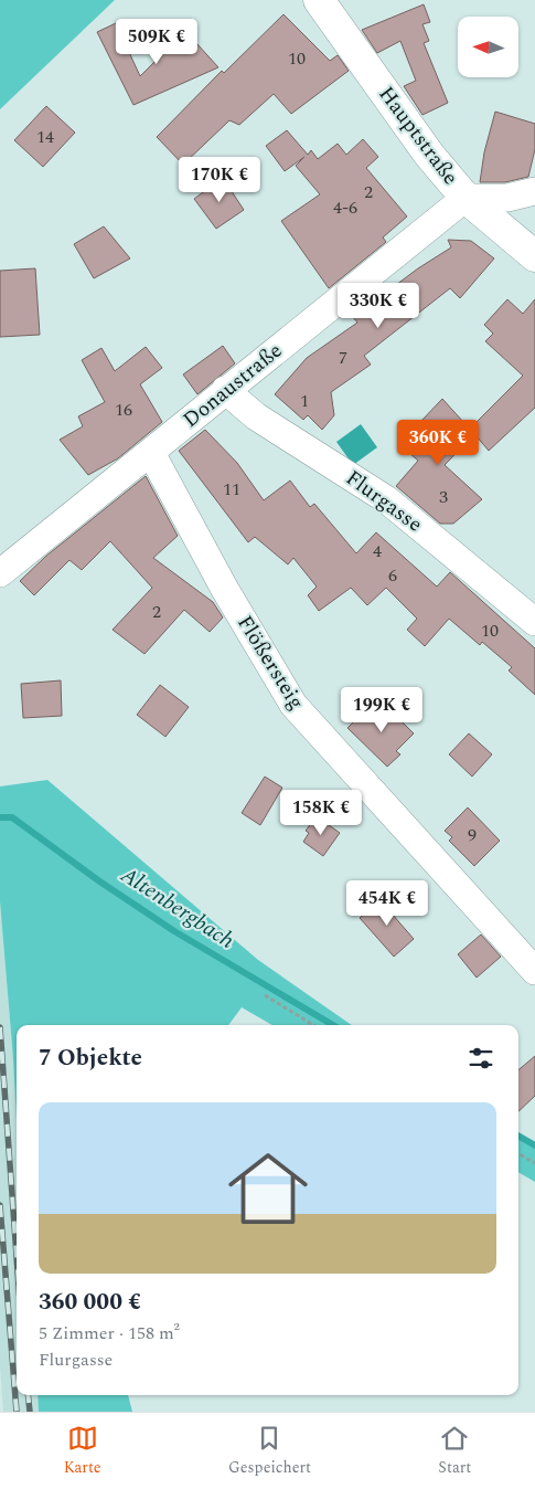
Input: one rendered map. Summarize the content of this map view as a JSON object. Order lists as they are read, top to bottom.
{
  "streets": {
    "main road": ["Hauptstraße"],
    "street": ["Donaustraße", "Flurgasse", "Flößersteig"]
  },
  "crossings": [
    ["Hauptstraße", "Donaustraße"],
    ["Donaustraße", "Flurgasse"],
    ["Donaustraße", "Flößersteig"]
  ],
  "water": ["Altenbergbach"],
  "house_numbers": [
    "10",
    "14",
    "2",
    "4-6",
    "7",
    "1",
    "16",
    "11",
    "3",
    "4",
    "6",
    "2",
    "10",
    "9"
  ],
  "north": "left",
  "page": {
    "price": [
      "509K €",
      "170K €",
      "330K €",
      "360K €",
      "199K €",
      "158K €",
      "454K €"
    ],
    "heading": "7 Objekte",
    "list": [
      {
        "name": "360 000 €",
        "note": "5 Zimmer · 158 m² · Flurgasse"
      }
    ],
    "tabs": ["Karte", "Gespeichert", "Start"]
  }
}
